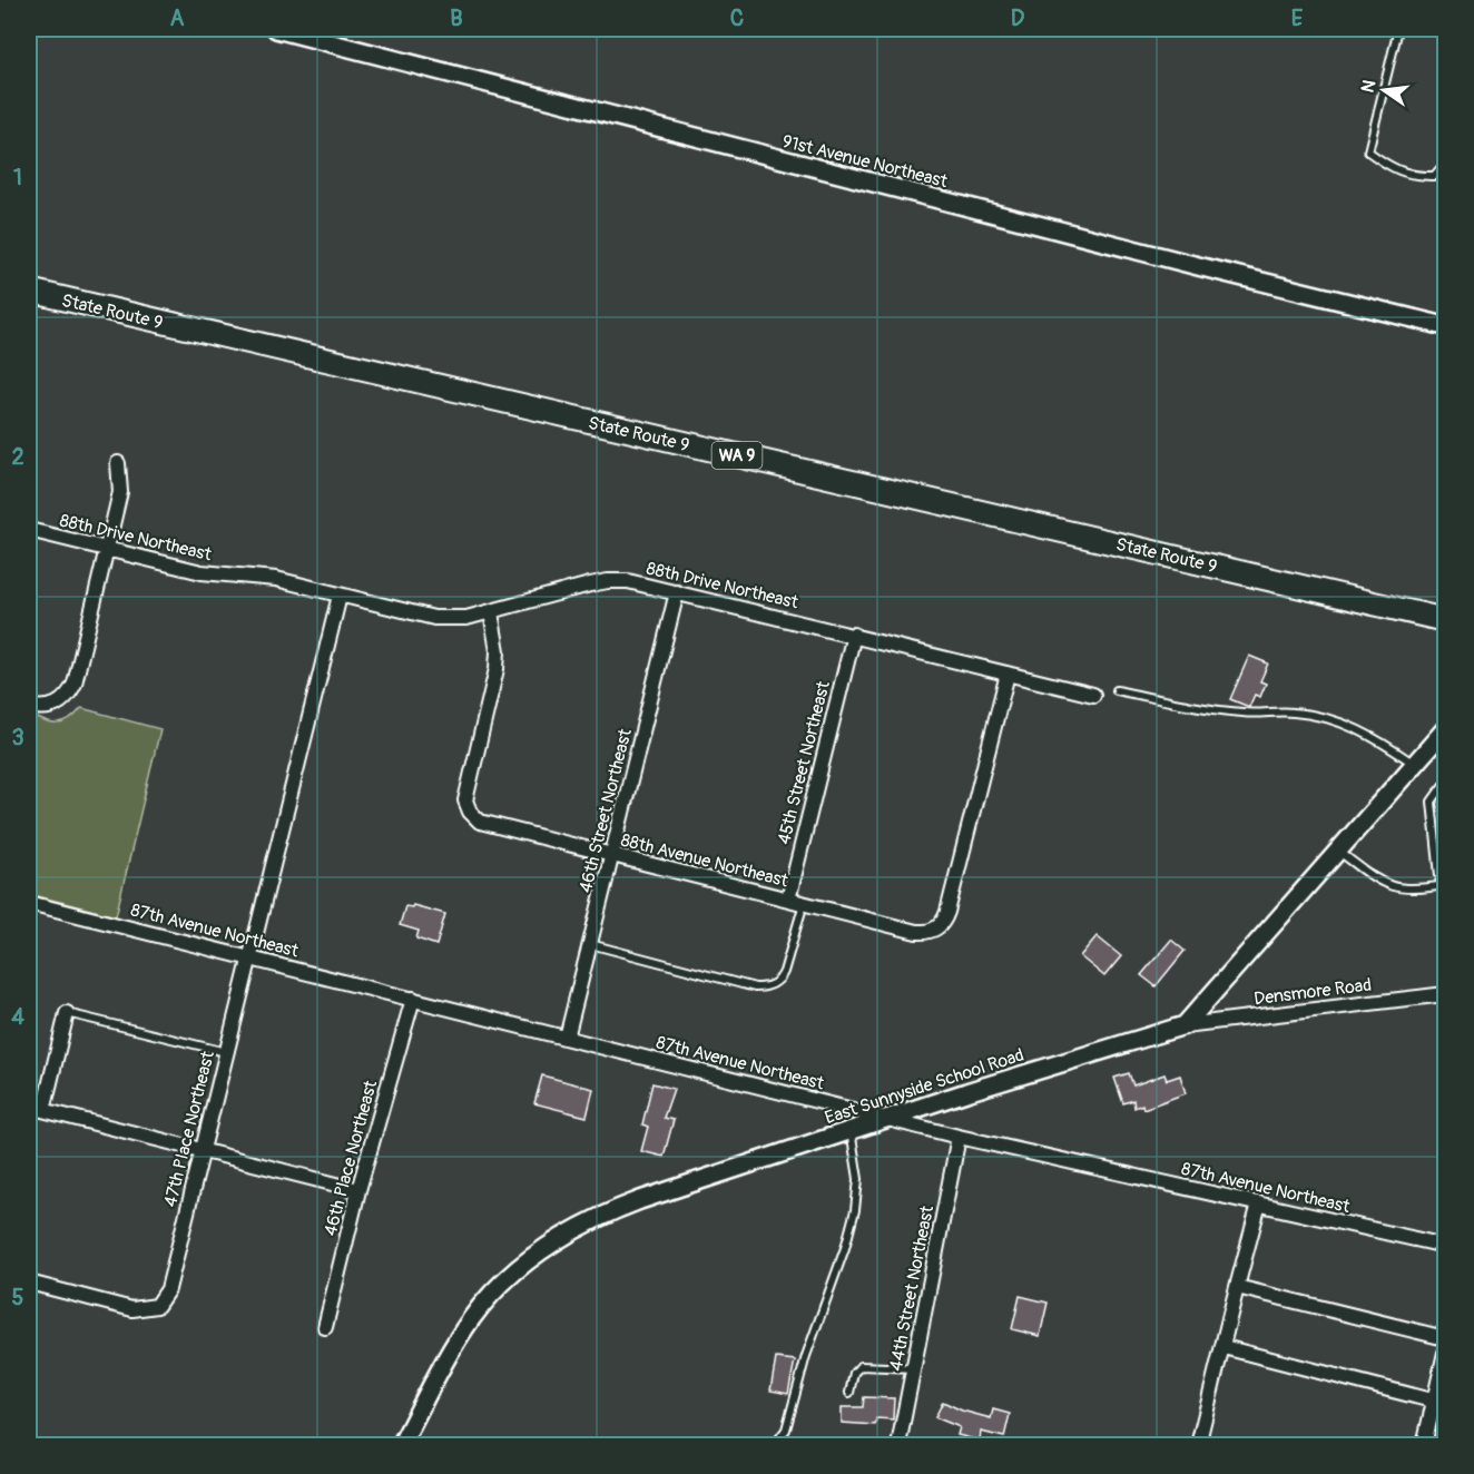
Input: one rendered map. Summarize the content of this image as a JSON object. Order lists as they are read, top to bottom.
{
  "streets": {
    "main road": ["State Route 9", "WA 9"],
    "street": [
      "91st Avenue Northeast",
      "88th Drive Northeast",
      "45th Street Northeast",
      "46th Street Northeast",
      "88th Avenue Northeast",
      "87th Avenue Northeast",
      "Densmore Road",
      "East Sunnyside School Road",
      "47th PIace Northeast",
      "46th Place Northeast",
      "44th Street Northeast"
    ]
  },
  "crossings": [
    ["88th Drive Northeast", "45th Street Northeast"],
    ["88th Drive Northeast", "46th Street Northeast"],
    ["88th Drive Northeast", "88th Avenue Northeast"],
    ["88th Drive Northeast", "47th PIace Northeast"],
    ["45th Street Northeast", "88th Avenue Northeast"],
    ["46th Street Northeast", "88th Avenue Northeast"],
    ["46th Street Northeast", "87th Avenue Northeast"],
    ["87th Avenue Northeast", "East Sunnyside School Road"],
    ["87th Avenue Northeast", "47th PIace Northeast"],
    ["87th Avenue Northeast", "46th Place Northeast"],
    ["87th Avenue Northeast", "44th Street Northeast"],
    ["Densmore Road", "East Sunnyside School Road"]
  ],
  "north": "left",
  "grid": {
    "columns": [
      "A",
      "B",
      "C",
      "D",
      "E"
    ],
    "rows": [
      "1",
      "2",
      "3",
      "4",
      "5"
    ]
  }
}
